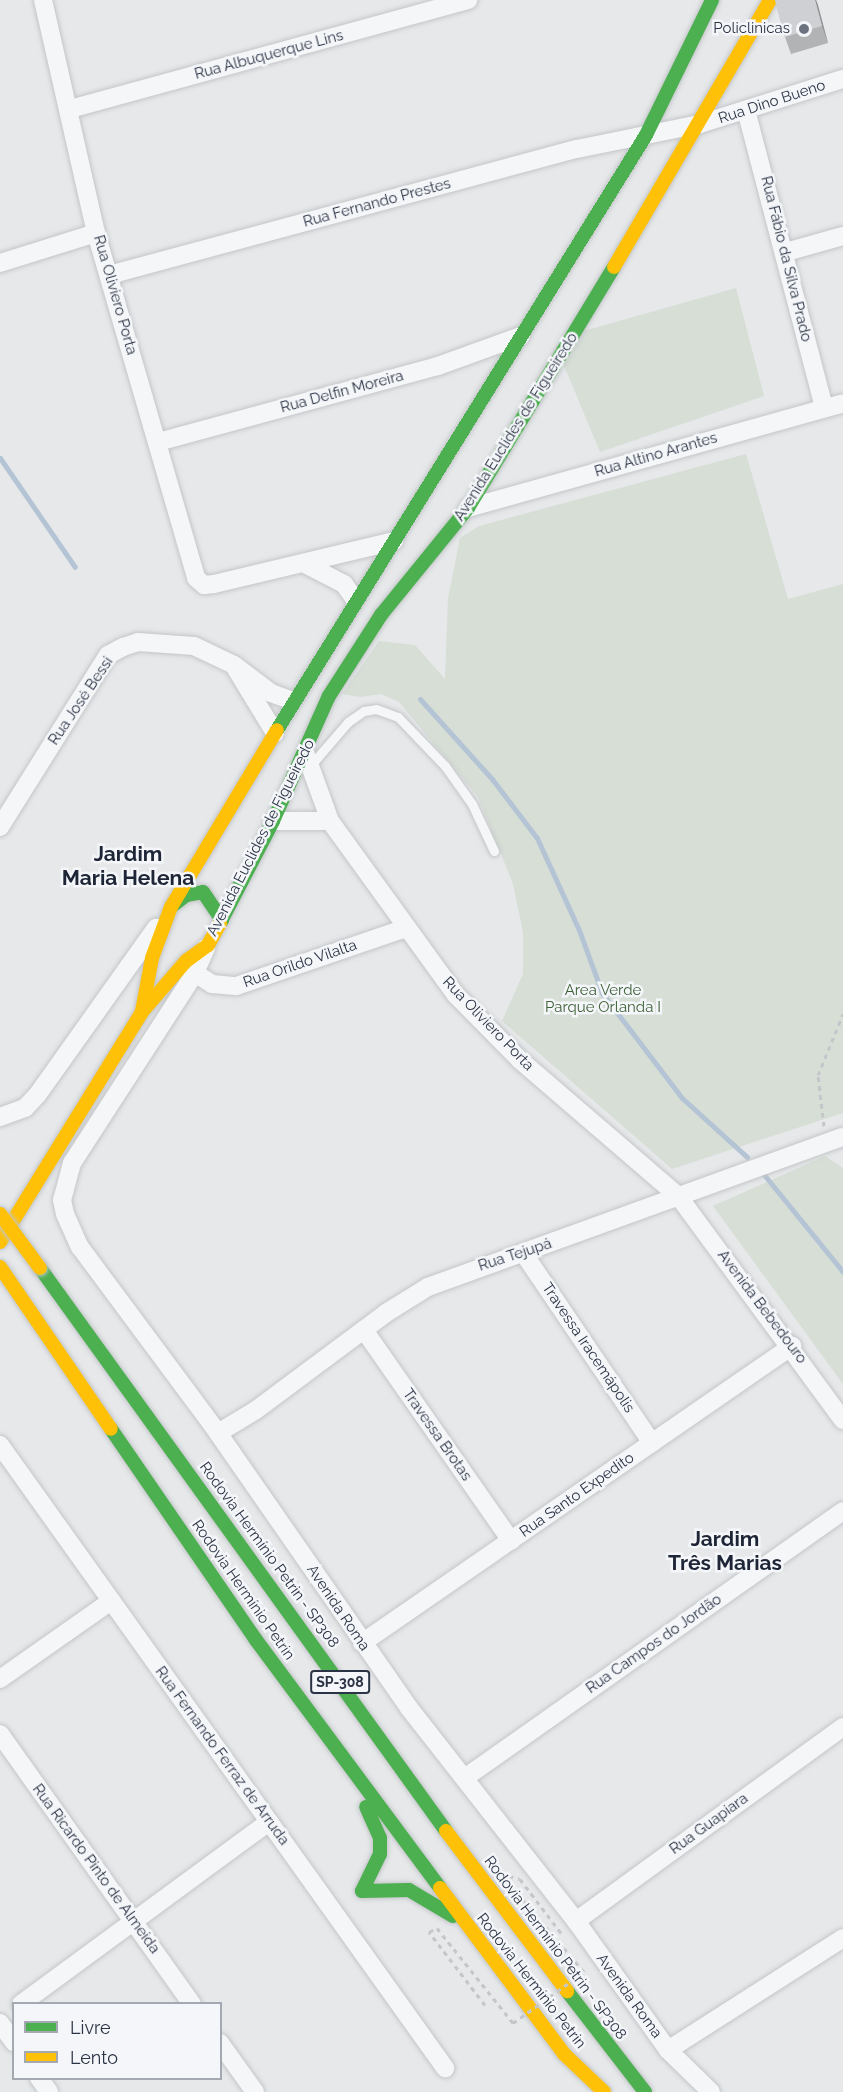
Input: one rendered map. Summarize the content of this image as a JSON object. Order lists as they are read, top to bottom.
{
  "streets": {
    "street": [
      "Rua Albuquerque Lins",
      "Rua Dino Bueno",
      "Rua Fernando Prestes",
      "Rua Fábio da Silva Prado",
      "Rua Oliviero Porta",
      "Rua Delfin Moreira",
      "Avenida Euclides de Figueiredo",
      "Rua Altino Arantes",
      "Rua José Bessi",
      "Rua Orildo Vilalta",
      "Rua Tejupá",
      "Avenida Bebedouro",
      "Travessa Iracemápolis",
      "Travessa Brotas",
      "Rua Santo Expedito",
      "Rodovia Hermínio Petrin - SP308",
      "Rodovia Hermínio Petrin",
      "Avenida Roma",
      "Rua Campos do Jordão",
      "SP-308",
      "Rua Fernando Ferraz de Arruda",
      "Rua Guapiara",
      "Rua Ricardo Pinto de Almeida"
    ]
  },
  "crossings": [
    ["Rua Albuquerque Lins", "Rua Oliviero Porta"],
    ["Rua Dino Bueno", "Rua Fernando Prestes"],
    ["Rua Dino Bueno", "Rua Fábio da Silva Prado"],
    ["Rua Dino Bueno", "Avenida Euclides de Figueiredo"],
    ["Rua Fernando Prestes", "Rua Oliviero Porta"],
    ["Rua Fábio da Silva Prado", "Rua Altino Arantes"],
    ["Rua Oliviero Porta", "Rua Delfin Moreira"],
    ["Rua Oliviero Porta", "Avenida Euclides de Figueiredo"],
    ["Rua Oliviero Porta", "Rua Orildo Vilalta"],
    ["Rua Oliviero Porta", "Rua Tejupá"],
    ["Rua Oliviero Porta", "Avenida Bebedouro"],
    ["Avenida Euclides de Figueiredo", "Rua Altino Arantes"],
    ["Avenida Euclides de Figueiredo", "Rua Orildo Vilalta"],
    ["Avenida Euclides de Figueiredo", "Avenida Roma"],
    ["Rua Tejupá", "Avenida Bebedouro"],
    ["Rua Tejupá", "Travessa Iracemápolis"],
    ["Rua Tejupá", "Travessa Brotas"],
    ["Rua Tejupá", "Avenida Roma"],
    ["Avenida Bebedouro", "Rua Santo Expedito"],
    ["Travessa Iracemápolis", "Rua Santo Expedito"],
    ["Travessa Brotas", "Rua Santo Expedito"],
    ["Rua Santo Expedito", "Avenida Roma"],
    ["Avenida Roma", "Rua Campos do Jordão"],
    ["Avenida Roma", "Rua Guapiara"]
  ],
  "districts": ["Jardim Maria Helena", "Jardim Três Marias"],
  "parks": ["Area Verde Parque Orlanda I"],
  "places": ["Policlinicas"],
  "legend": ["Livre", "Lento"]
}
